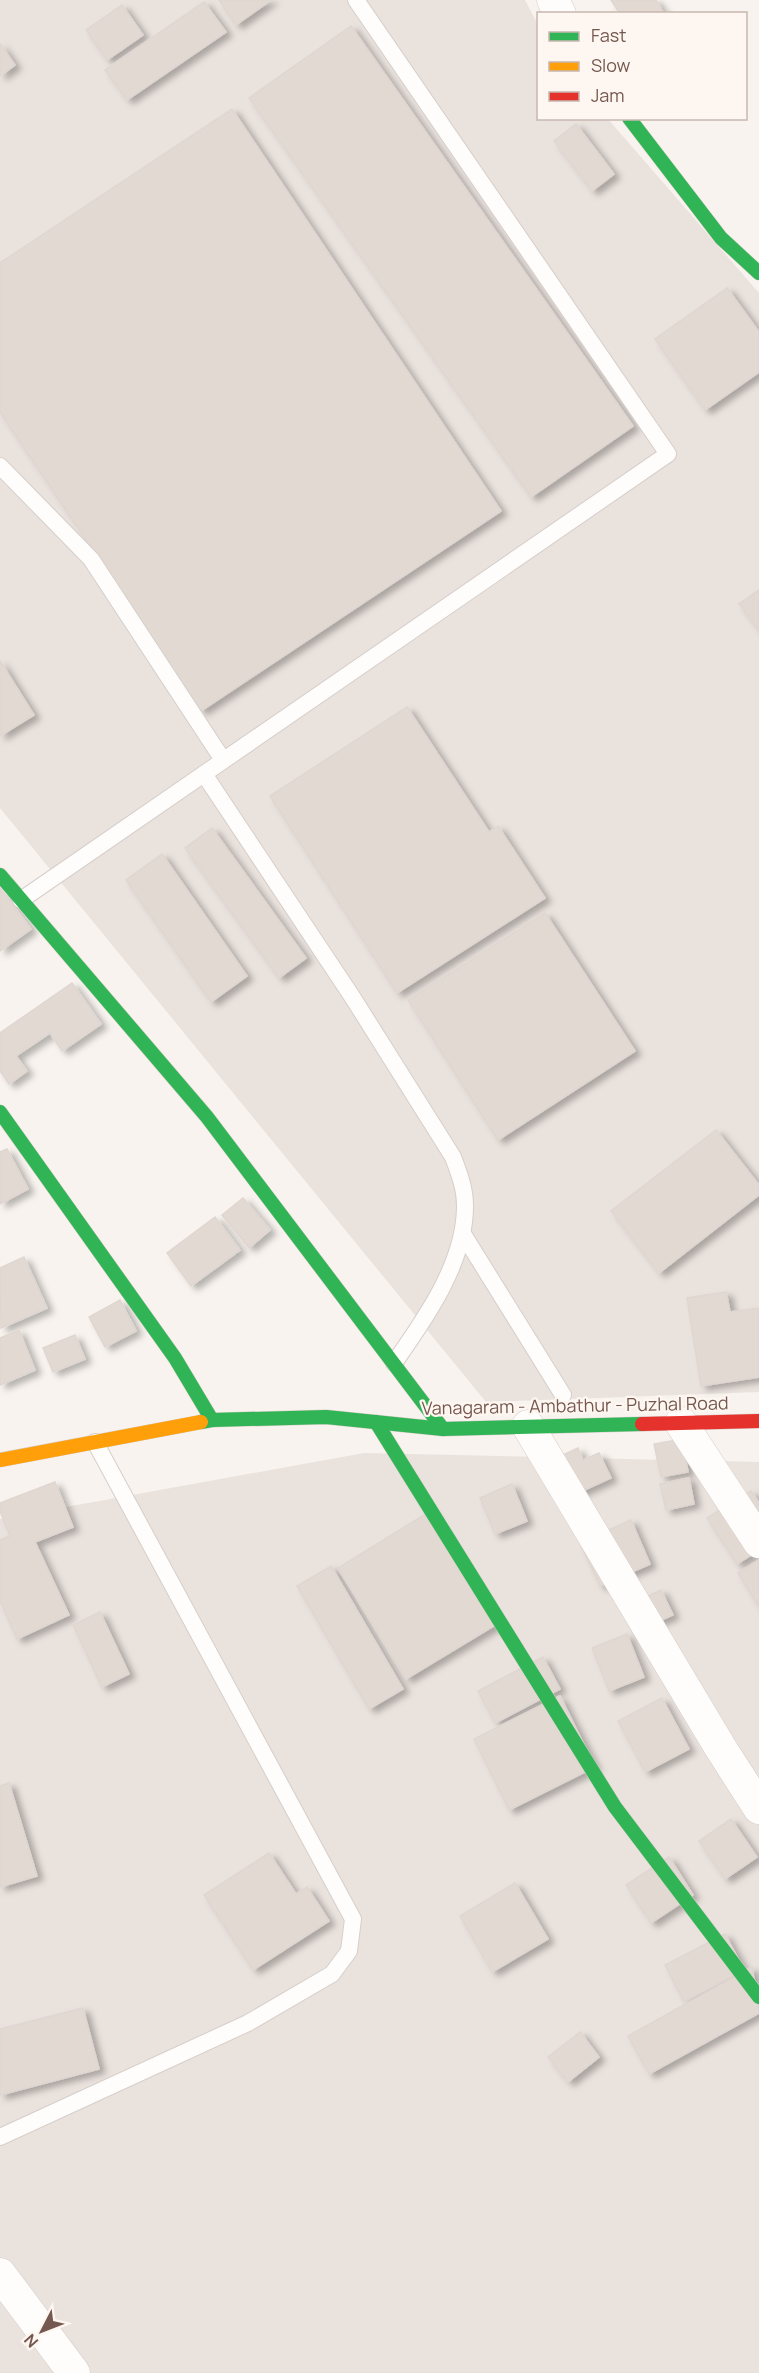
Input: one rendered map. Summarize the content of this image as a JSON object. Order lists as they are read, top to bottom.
{
  "streets": {
    "street": ["Vanagaram - Ambathur - Puzhal Road"]
  },
  "legend": ["Fast", "Slow", "Jam"],
  "north": "bottom left"
}
